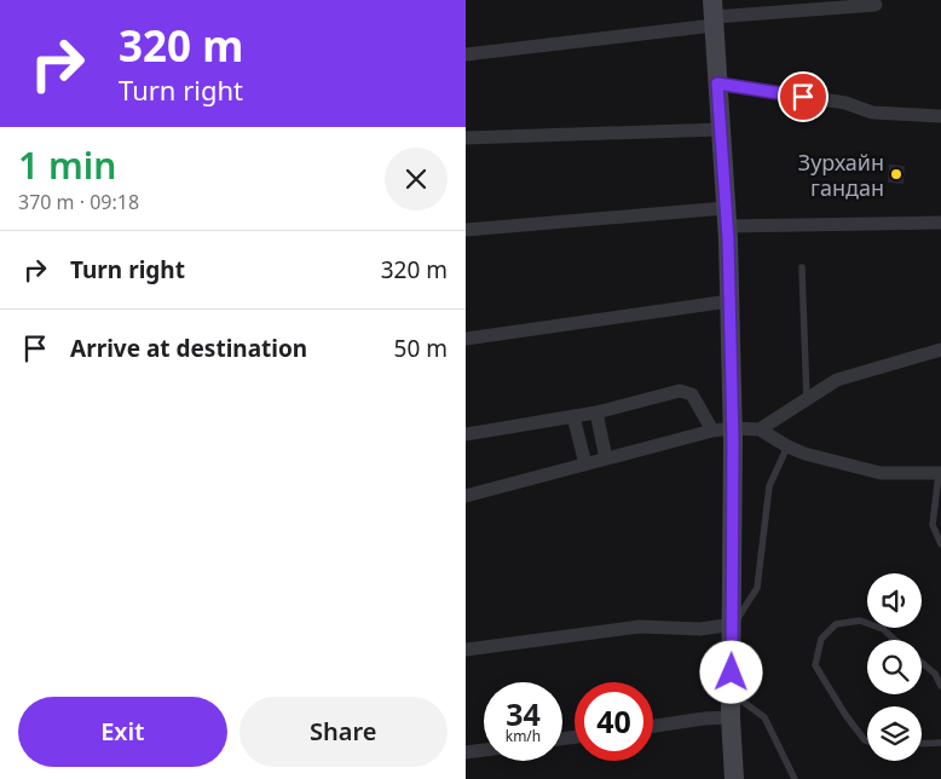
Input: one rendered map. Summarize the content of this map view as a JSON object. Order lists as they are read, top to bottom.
{
  "places": ["Зурхайн гандан"],
  "page": {
    "turn": ["320 m", "Turn right"],
    "heading": ["1 min", "370 m · 09:18"],
    "list": [
      {
        "name": "Turn right",
        "value": "320 m"
      },
      {
        "name": "Arrive at destination",
        "value": "50 m"
      }
    ],
    "speed": "34 km/h",
    "limit": "40",
    "buttons": ["Exit", "Share"]
  }
}
